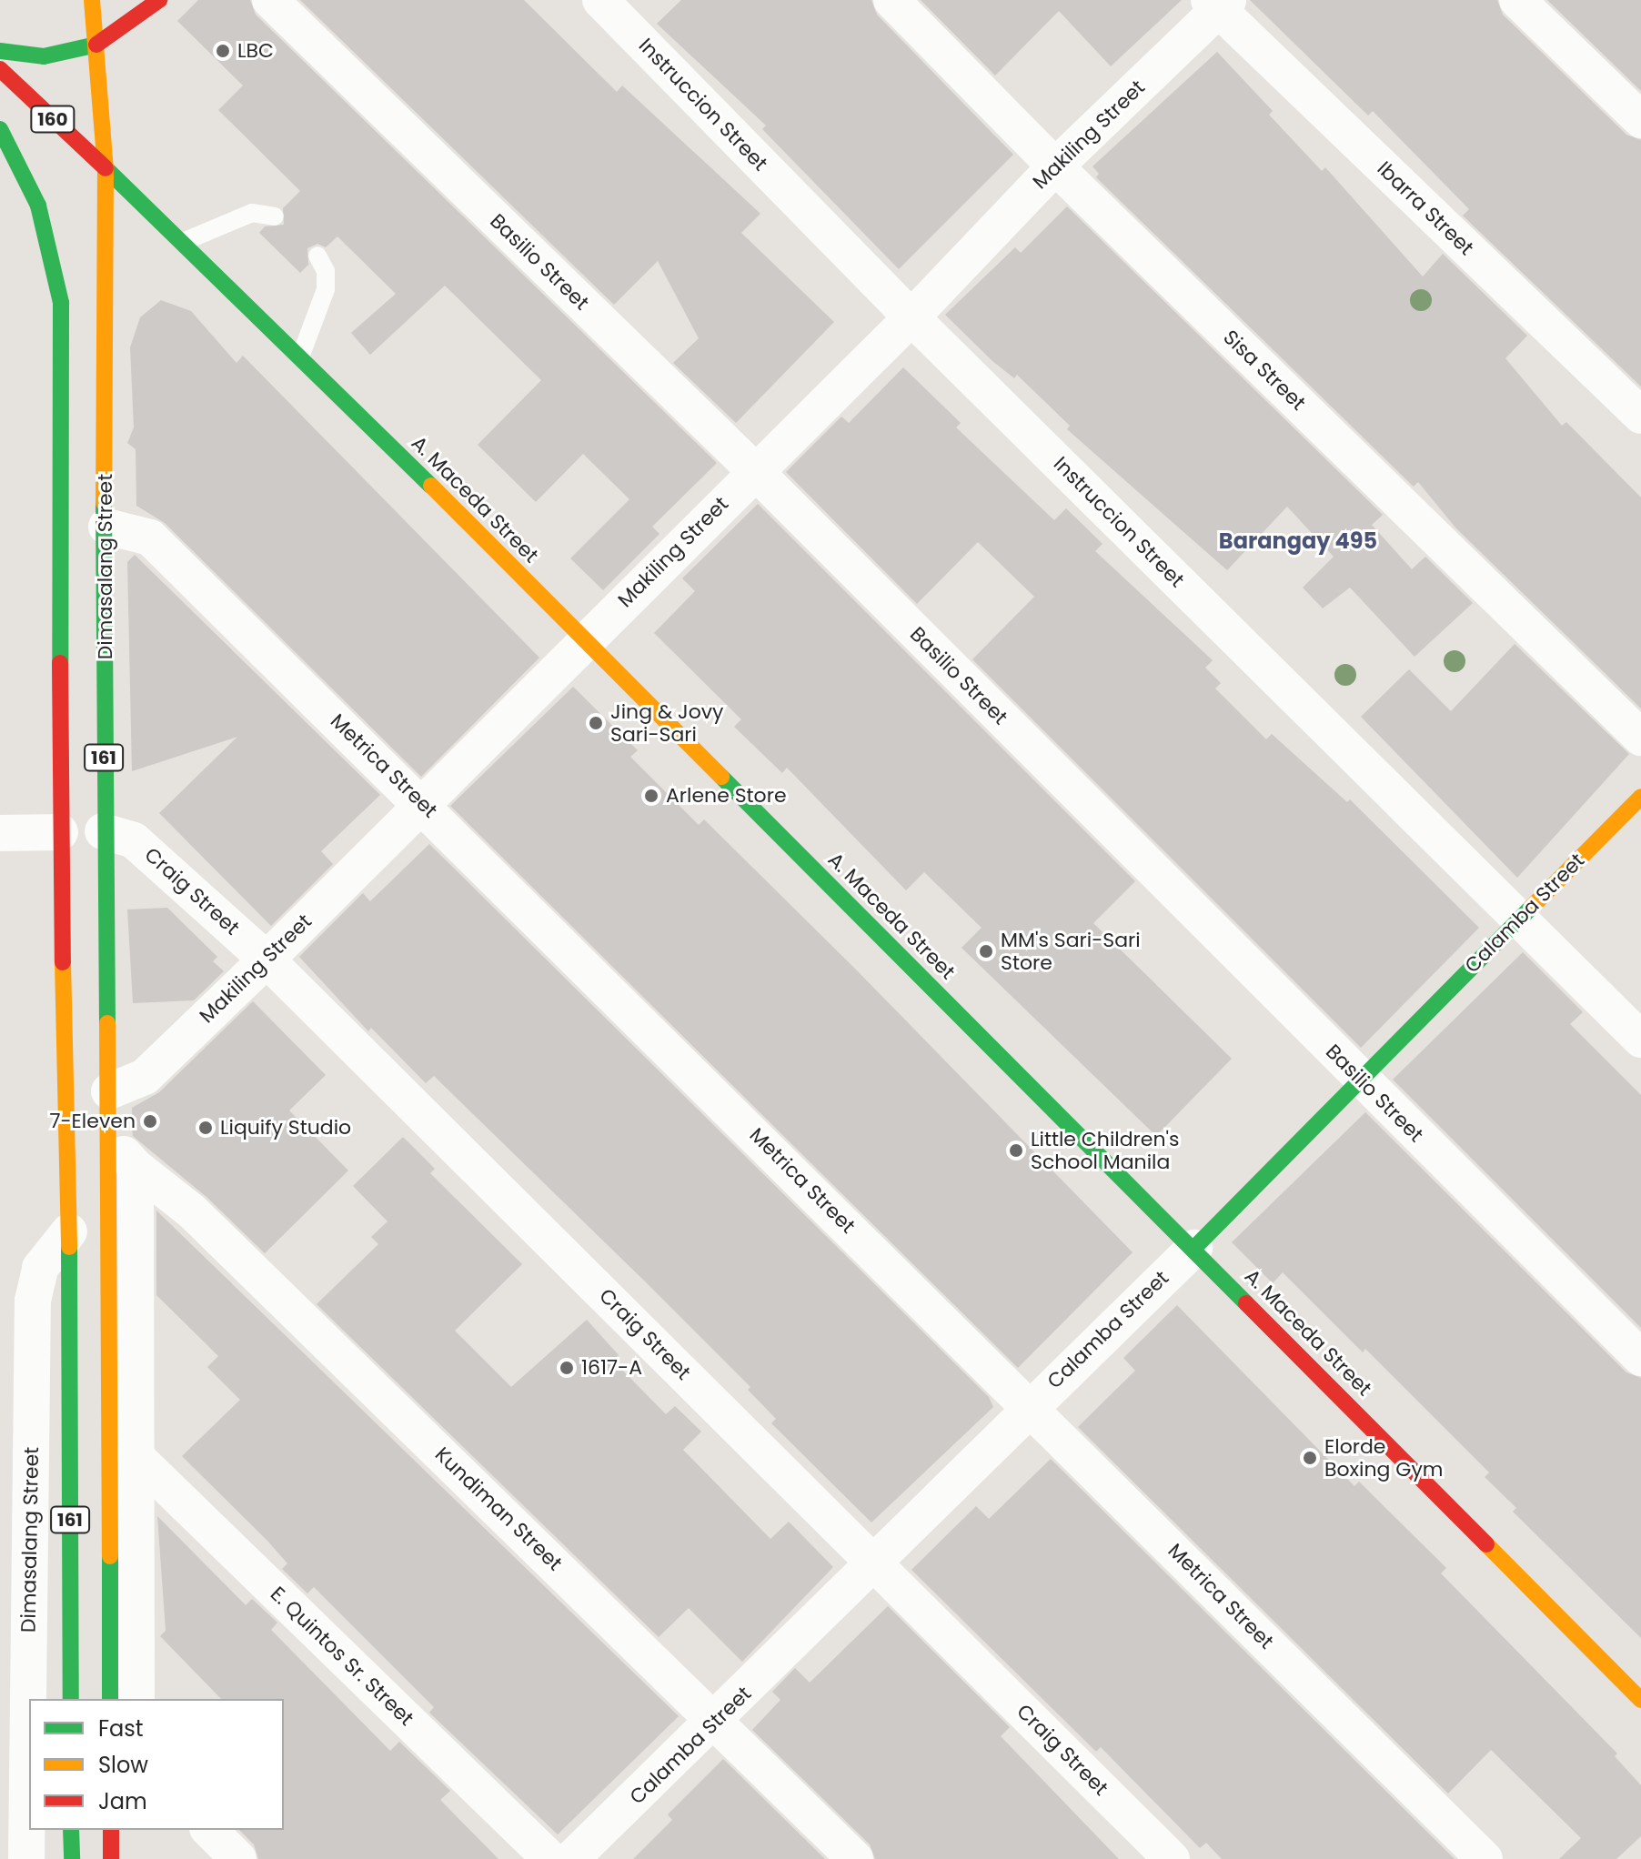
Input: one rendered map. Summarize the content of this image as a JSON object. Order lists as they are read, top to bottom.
{
  "streets": {
    "main road": [
      "160",
      "A. Maceda Street",
      "Dimasalang Street",
      "161",
      "Calamba Street"
    ],
    "street": [
      "Instruccion Street",
      "Makiling Street",
      "Ibarra Street",
      "Basilio Street",
      "Sisa Street",
      "Metrica Street",
      "Craig Street",
      "Kundiman Street",
      "E. Quintos Sr. Street"
    ]
  },
  "crossings": [
    ["Instruccion Street", "Makiling Street"],
    ["Instruccion Street", "Calamba Street"],
    ["160", "A. Maceda Street"],
    ["160", "Dimasalang Street"],
    ["Makiling Street", "Ibarra Street"],
    ["Makiling Street", "Basilio Street"],
    ["Makiling Street", "Sisa Street"],
    ["Makiling Street", "A. Maceda Street"],
    ["Makiling Street", "Dimasalang Street"],
    ["Makiling Street", "Metrica Street"],
    ["Makiling Street", "Craig Street"],
    ["Basilio Street", "Calamba Street"],
    ["A. Maceda Street", "Dimasalang Street"],
    ["A. Maceda Street", "Calamba Street"],
    ["Dimasalang Street", "Metrica Street"],
    ["Dimasalang Street", "Craig Street"],
    ["Metrica Street", "Calamba Street"],
    ["Craig Street", "Calamba Street"],
    ["Calamba Street", "Kundiman Street"]
  ],
  "districts": ["Barangay 495"],
  "places": [
    "LBC",
    "Jing & Jovy Sari-Sari",
    "Arlene Store",
    "MM's Sari-Sari Store",
    "7-Eleven",
    "Liquify Studio",
    "Little Children's School Manila",
    "1617-A",
    "Elorde Boxing Gym"
  ],
  "legend": ["Fast", "Slow", "Jam"]
}
